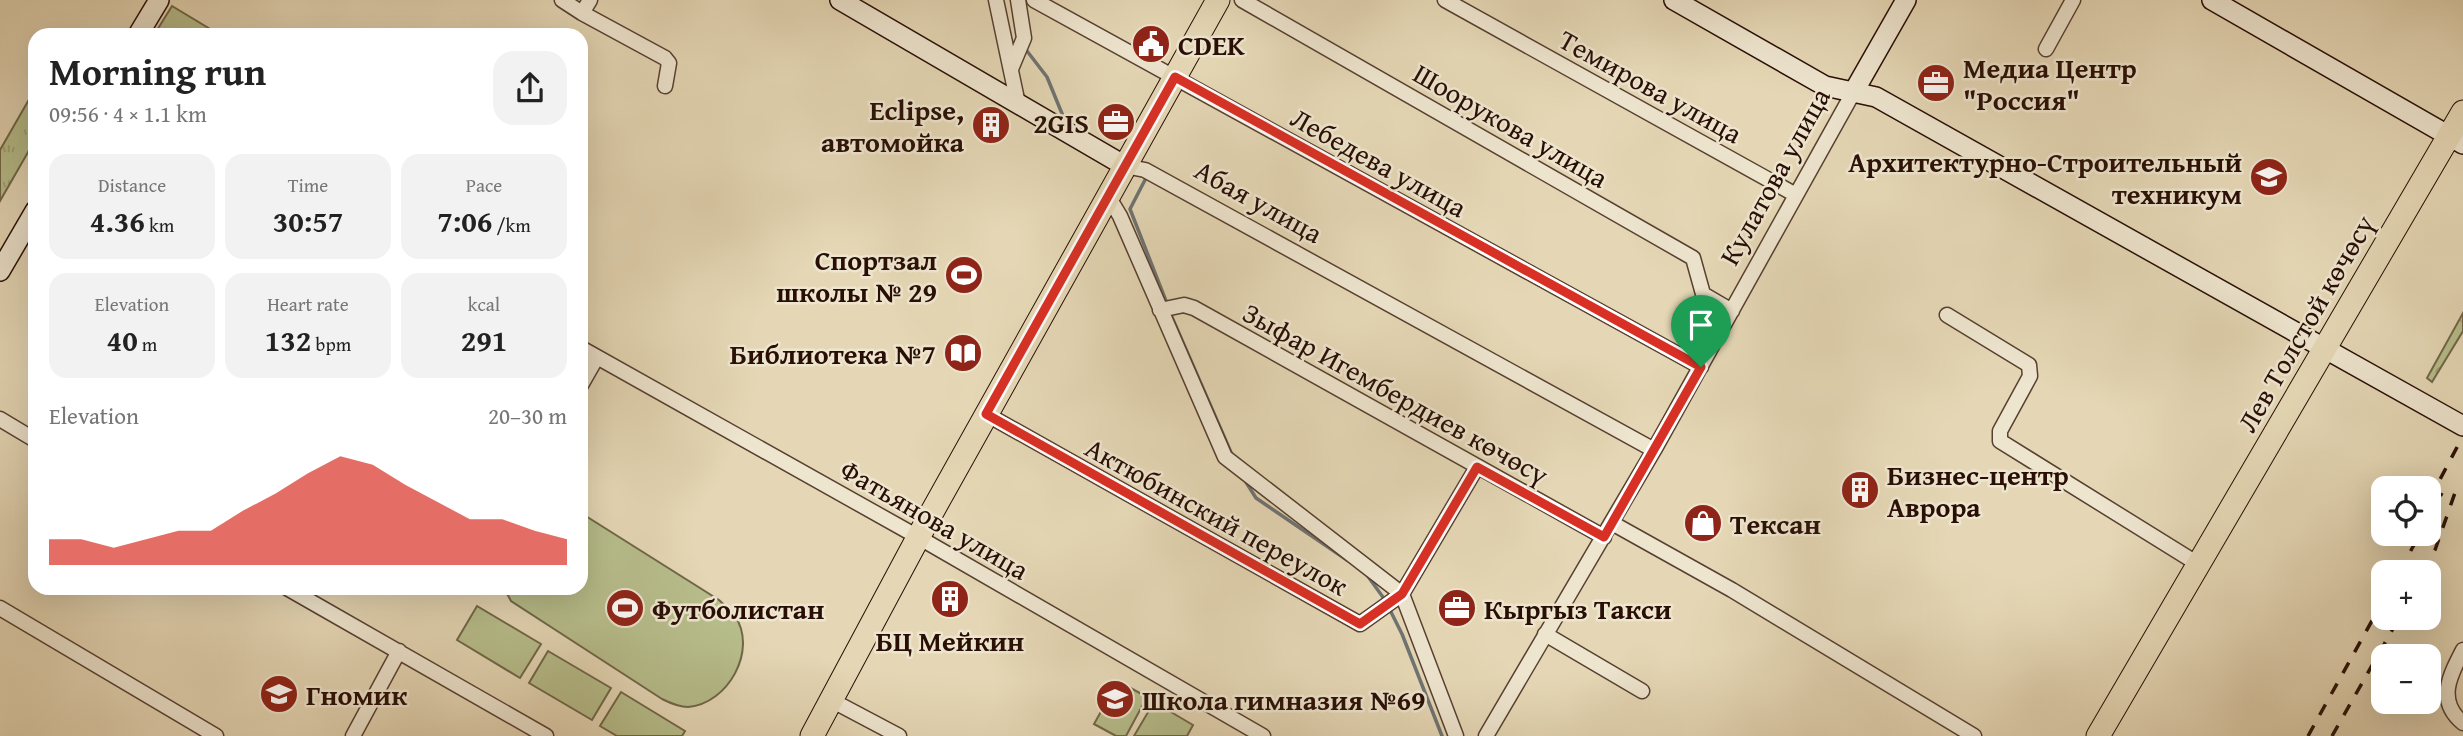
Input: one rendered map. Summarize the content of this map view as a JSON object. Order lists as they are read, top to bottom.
{
  "streets": {
    "main road": ["Лев Толстой көчөсү"],
    "street": [
      "Темирова улица",
      "Шоорукова улица",
      "Лебедева улица",
      "Кулатова улица",
      "Абая улица",
      "Зыфар Игембердиев көчөсү",
      "Актюбинский переулок",
      "Фатьянова улица"
    ]
  },
  "crossings": [
    ["Темирова улица", "Кулатова улица"],
    ["Шоорукова улица", "Кулатова улица"],
    ["Лебедева улица", "Кулатова улица"],
    ["Кулатова улица", "Абая улица"],
    ["Кулатова улица", "Зыфар Игембердиев көчөсү"],
    ["Зыфар Игембердиев көчөсү", "Актюбинский переулок"]
  ],
  "places": {
    "public building": ["CDEK"],
    "office": ["Медиа Центр \"Россия\"", "2GIS", "Кыргыз Такси"],
    "building": ["Eclipse, автомойка", "Бизнес-центр Аврора", "БЦ Мейкин"],
    "school or university": ["Архитектурно-Строительный техникум", "Гномик", "Школа гимназия №69"],
    "sports": ["Спортзал школы № 29", "Футболистан"],
    "library": ["Библиотека №7"],
    "shop": ["Тексан"]
  },
  "page": {
    "heading": ["Morning run", "09:56 · 4 × 1.1 km"],
    "stats": [
      ["Distance", "4.36 km"],
      ["Time", "30:57"],
      ["Pace", "7:06 /km"],
      ["Elevation", "40 m"],
      ["Heart rate", "132 bpm"],
      ["kcal", "291"]
    ],
    "chart": ["Elevation", "20–30 m"],
    "map_buttons": ["+", "−"]
  }
}
